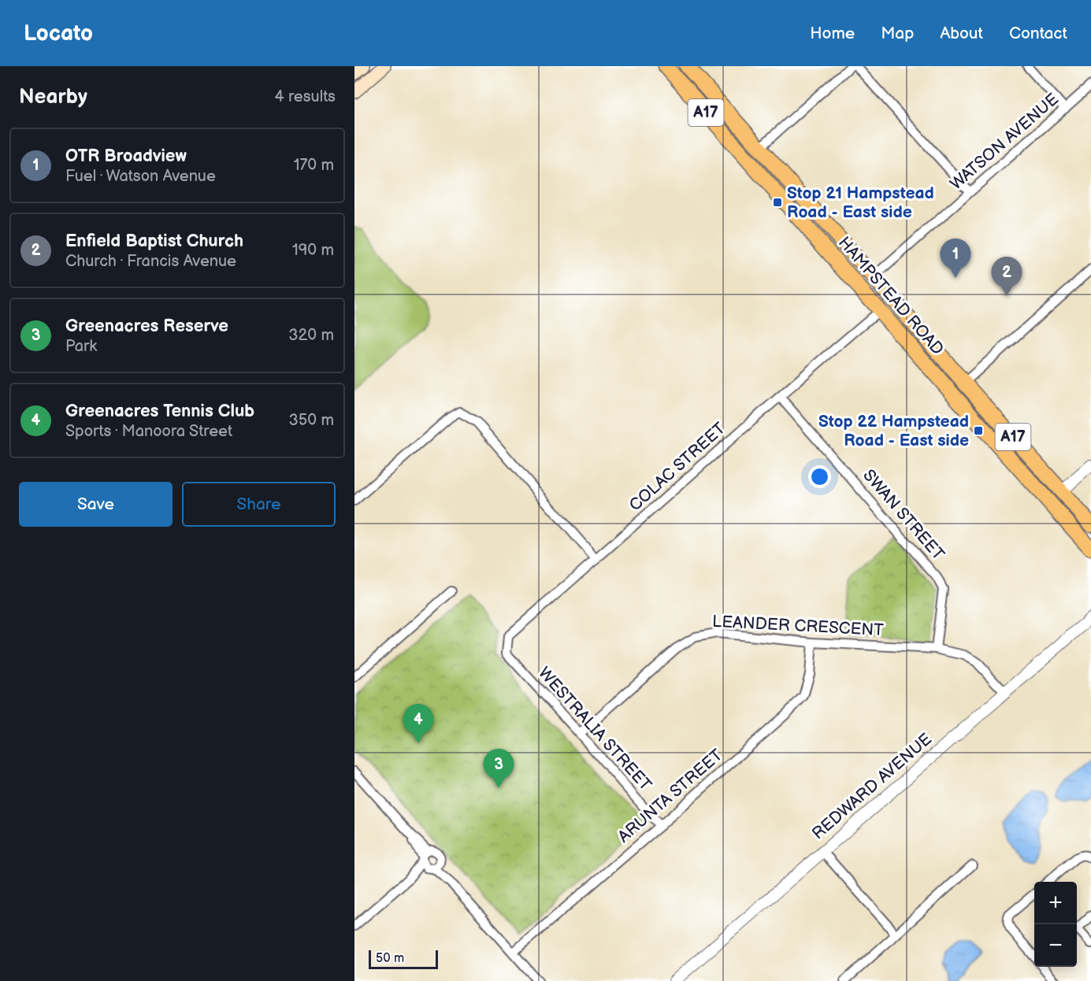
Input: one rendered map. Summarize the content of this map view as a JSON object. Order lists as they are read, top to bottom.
{
  "streets": {
    "highway": ["A17", "HAMPSTEAD ROAD"],
    "street": [
      "WATSON AVENUE",
      "COLAC STREET",
      "SWAN STREET",
      "LEANDER CRESCENT",
      "WESTRALIA STREET",
      "REDWARD AVENUE",
      "ARUNTA STREET"
    ]
  },
  "crossings": [
    ["WATSON AVENUE", "HAMPSTEAD ROAD"],
    ["HAMPSTEAD ROAD", "COLAC STREET"],
    ["COLAC STREET", "SWAN STREET"],
    ["COLAC STREET", "WESTRALIA STREET"],
    ["SWAN STREET", "LEANDER CRESCENT"],
    ["LEANDER CRESCENT", "WESTRALIA STREET"],
    ["LEANDER CRESCENT", "REDWARD AVENUE"],
    ["LEANDER CRESCENT", "ARUNTA STREET"],
    ["WESTRALIA STREET", "ARUNTA STREET"]
  ],
  "places": {
    "transit": ["Stop 21 Hampstead Road - East side", "Stop 22 Hampstead Road - East side"]
  },
  "scale_bar": "50 m",
  "page": {
    "header": "Locato",
    "nav": [
      "Home",
      "Map",
      "About",
      "Contact"
    ],
    "heading": ["Nearby", "4 results"],
    "list": [
      {
        "mark": "1",
        "name": "OTR Broadview",
        "note": "Fuel · Watson Avenue",
        "value": "170 m"
      },
      {
        "mark": "2",
        "name": "Enfield Baptist Church",
        "note": "Church · Francis Avenue",
        "value": "190 m"
      },
      {
        "mark": "3",
        "name": "Greenacres Reserve",
        "note": "Park",
        "value": "320 m"
      },
      {
        "mark": "4",
        "name": "Greenacres Tennis Club",
        "note": "Sports · Manoora Street",
        "value": "350 m"
      }
    ],
    "pins": [
      "1",
      "2",
      "4",
      "3"
    ],
    "buttons": ["Save", "Share"],
    "map_buttons": ["+", "−"],
    "scale": "50 m"
  }
}
